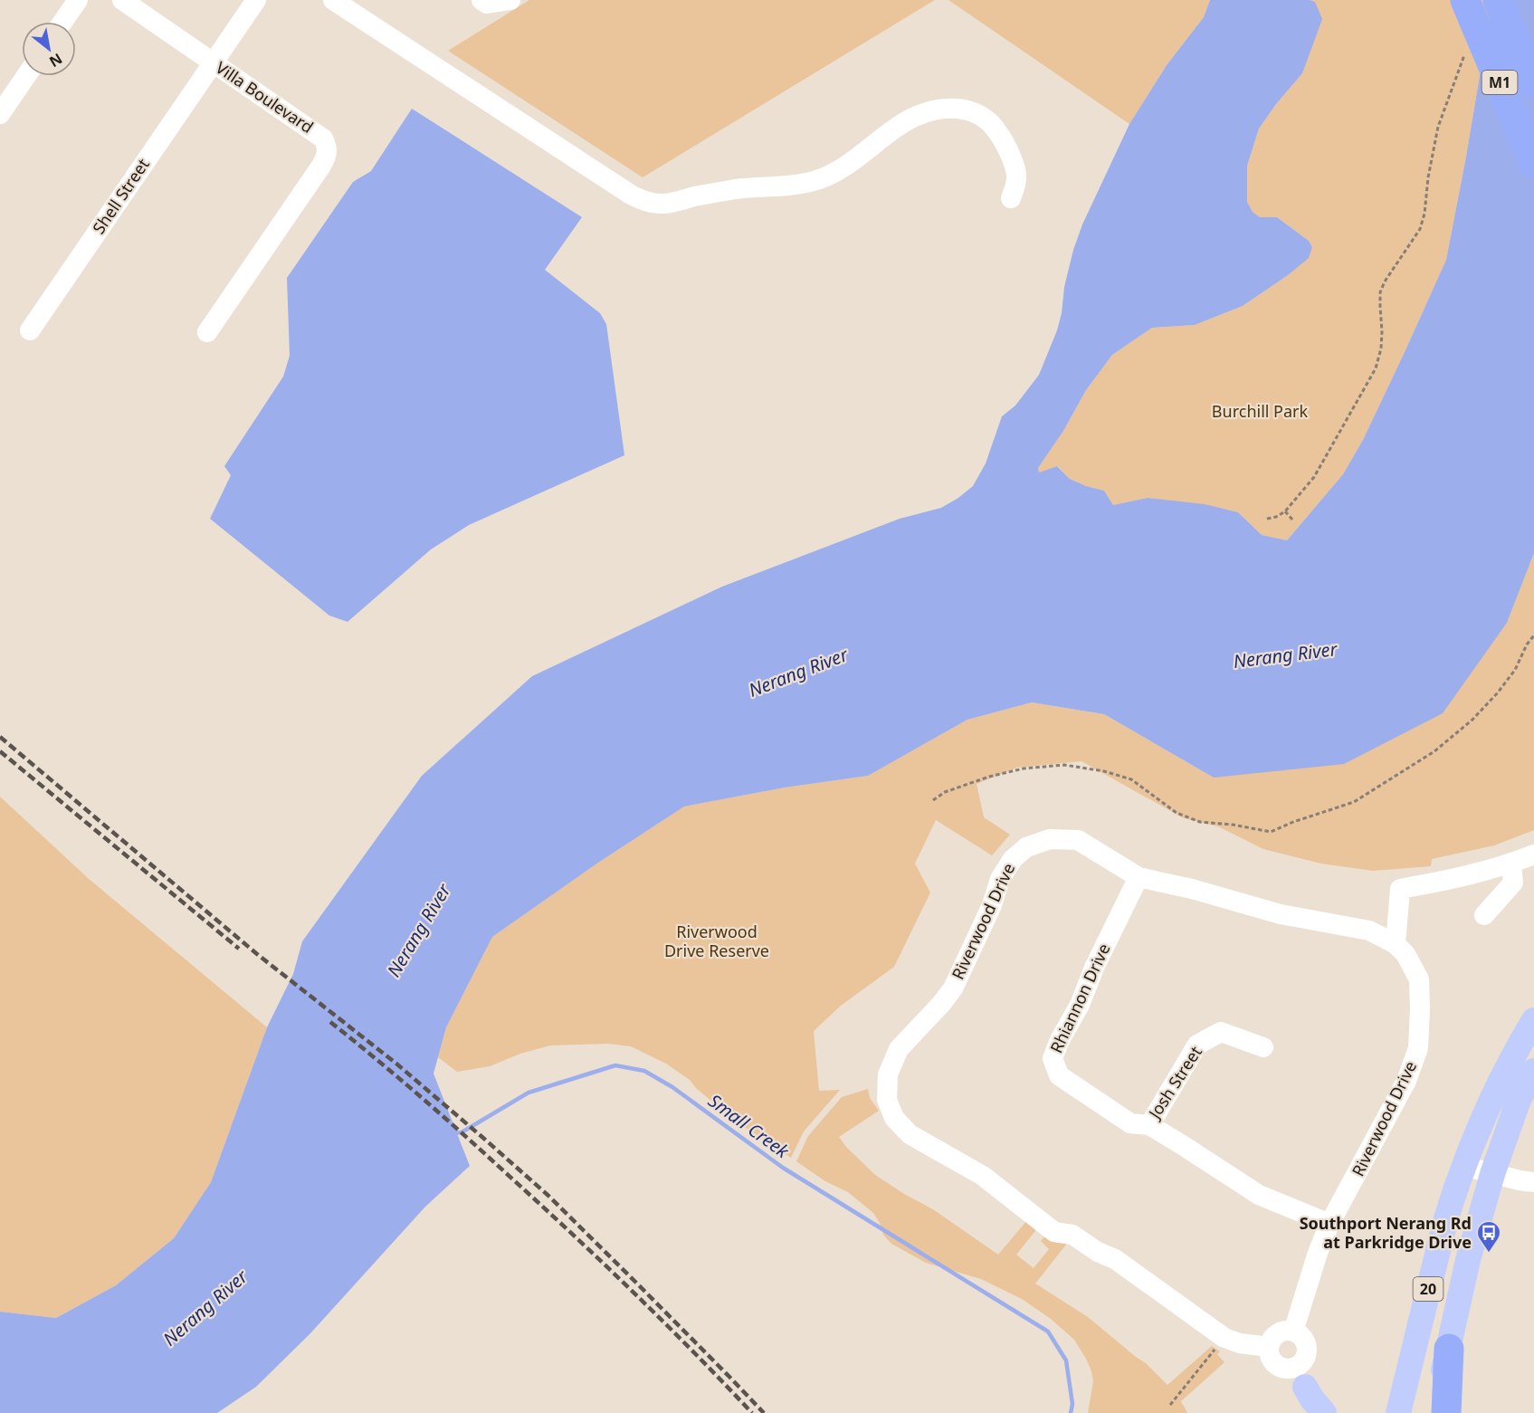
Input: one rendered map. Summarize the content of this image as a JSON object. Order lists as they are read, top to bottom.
{
  "streets": {
    "highway": ["M1"],
    "main road": ["20"],
    "street": [
      "Villa Boulevard",
      "Shell Street",
      "Riverwood Drive",
      "Rhiannon Drive",
      "Josh Street"
    ]
  },
  "crossings": [
    ["Villa Boulevard", "Shell Street"],
    ["Riverwood Drive", "Rhiannon Drive"],
    ["Rhiannon Drive", "Josh Street"]
  ],
  "water": ["Nerang River", "Small Creek"],
  "parks": ["Burchill Park", "Riverwood Drive Reserve"],
  "places": {
    "bus stop": ["Southport Nerang Rd at Parkridge Drive"]
  },
  "north": "bottom right"
}
